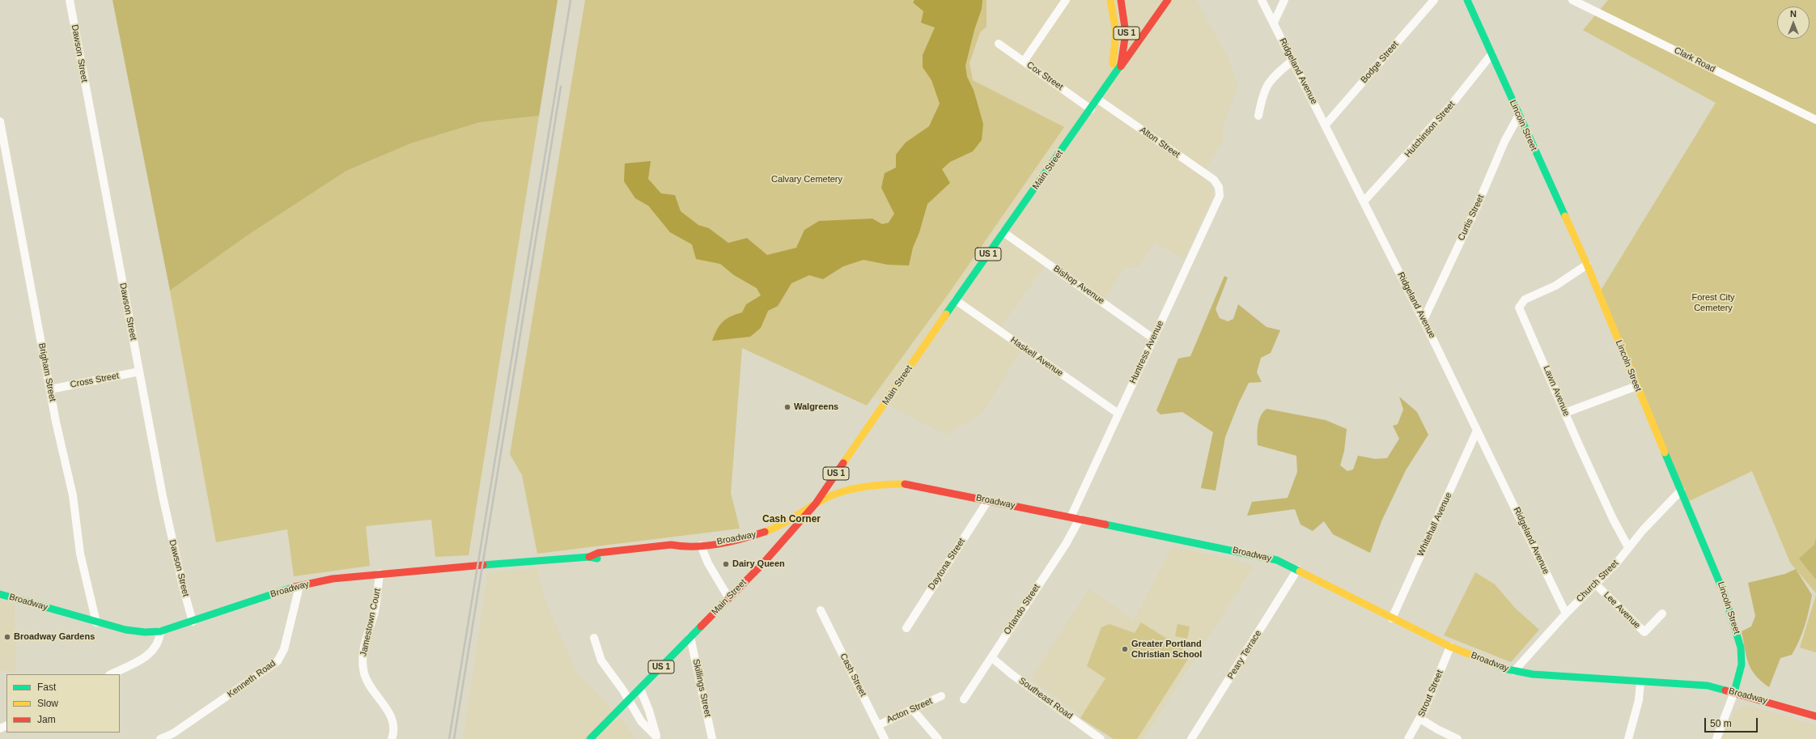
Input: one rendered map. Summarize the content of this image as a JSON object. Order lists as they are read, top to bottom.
{
  "streets": {
    "main road": [
      "US 1",
      "Lincoln Street",
      "Main Street",
      "Broadway"
    ],
    "street": [
      "Dawson Street",
      "Clark Road",
      "Bodge Street",
      "Ridgeland Avenue",
      "Cox Street",
      "Hutchinson Street",
      "Alton Street",
      "Curtis Street",
      "Bishop Avenue",
      "Huntress Avenue",
      "Haskell Avenue",
      "Brigham Street",
      "Cross Street",
      "Lawn Avenue",
      "Whitehall Avenue",
      "Daytona Street",
      "Church Street",
      "Orlando Street",
      "Lee Avenue",
      "Jamestown Court",
      "Peary Terrace",
      "Cash Street",
      "Kenneth Road",
      "Skillings Street",
      "Strout Street",
      "Southeast Road",
      "Acton Street"
    ]
  },
  "crossings": [
    ["US 1", "Alton Street"],
    ["US 1", "Main Street"],
    ["Dawson Street", "Cross Street"],
    ["Dawson Street", "Broadway"],
    ["Bodge Street", "Ridgeland Avenue"],
    ["Ridgeland Avenue", "Hutchinson Street"],
    ["Ridgeland Avenue", "Curtis Street"],
    ["Ridgeland Avenue", "Whitehall Avenue"],
    ["Ridgeland Avenue", "Church Street"],
    ["Cox Street", "Main Street"],
    ["Lincoln Street", "Hutchinson Street"],
    ["Lincoln Street", "Curtis Street"],
    ["Lincoln Street", "Lawn Avenue"],
    ["Lincoln Street", "Broadway"],
    ["Lincoln Street", "Church Street"],
    ["Alton Street", "Main Street"],
    ["Alton Street", "Huntress Avenue"],
    ["Main Street", "Bishop Avenue"],
    ["Main Street", "Haskell Avenue"],
    ["Main Street", "Broadway"],
    ["Main Street", "Skillings Street"],
    ["Bishop Avenue", "Huntress Avenue"],
    ["Huntress Avenue", "Haskell Avenue"],
    ["Huntress Avenue", "Broadway"],
    ["Brigham Street", "Cross Street"],
    ["Brigham Street", "Broadway"],
    ["Lawn Avenue", "Church Street"],
    ["Broadway", "Whitehall Avenue"],
    ["Broadway", "Daytona Street"],
    ["Broadway", "Church Street"],
    ["Broadway", "Orlando Street"],
    ["Broadway", "Jamestown Court"],
    ["Broadway", "Peary Terrace"],
    ["Broadway", "Kenneth Road"],
    ["Broadway", "Strout Street"],
    ["Church Street", "Lee Avenue"],
    ["Orlando Street", "Southeast Road"],
    ["Cash Street", "Acton Street"]
  ],
  "districts": ["Cash Corner"],
  "parks": ["Calvary Cemetery", "Forest City Cemetery"],
  "places": [
    "Walgreens",
    "Dairy Queen",
    "Broadway Gardens",
    "Greater Portland Christian School"
  ],
  "legend": ["Fast", "Slow", "Jam"],
  "scale_bar": "50 m",
  "north": "top"
}
